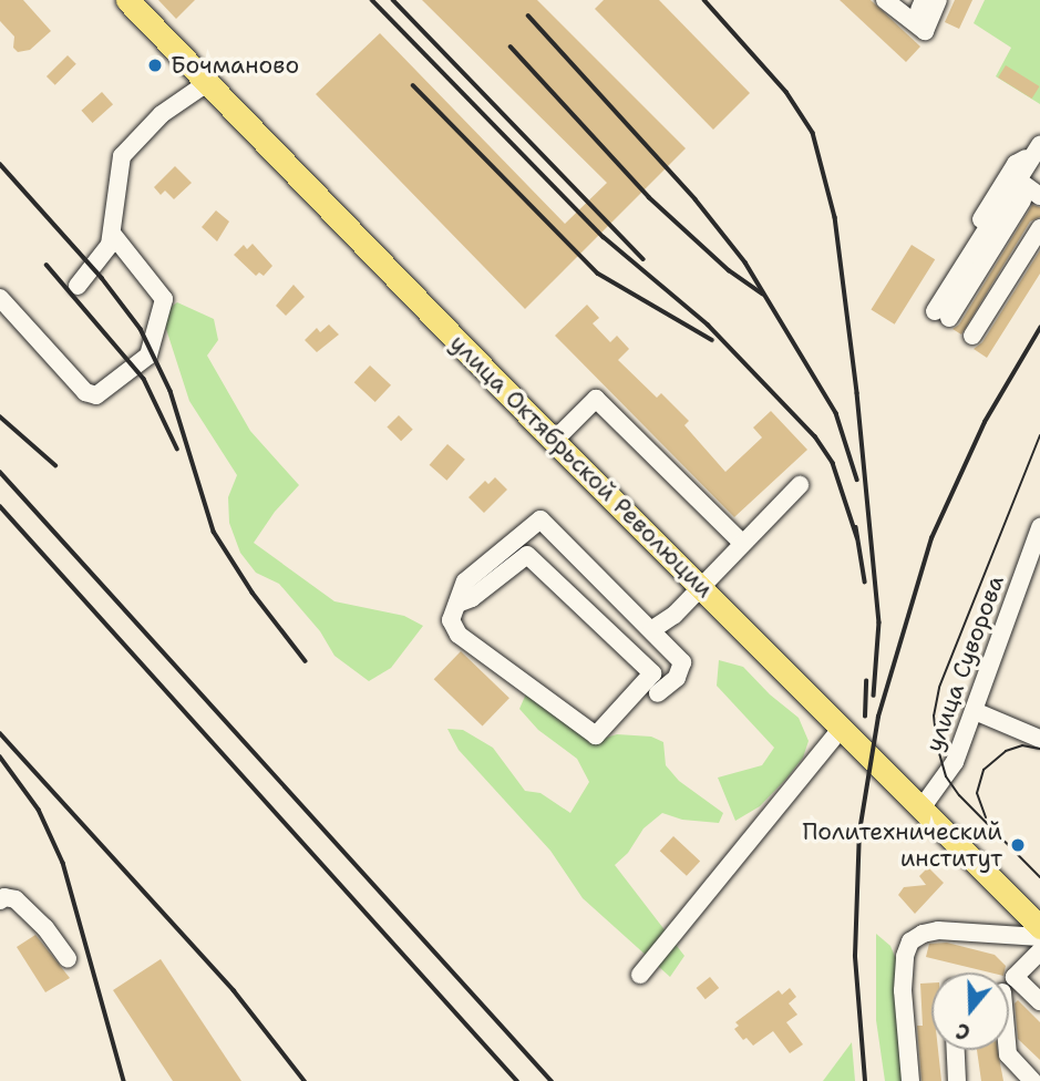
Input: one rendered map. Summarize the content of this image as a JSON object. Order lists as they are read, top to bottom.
{
  "streets": {
    "main road": ["улица Октябрьской Революции"],
    "street": ["улица Суворова"]
  },
  "crossings": [
    ["улица Октябрьской Революции", "улица Суворова"]
  ],
  "places": ["Бочманово", "Политехнический институт"],
  "north": "bottom"
}
